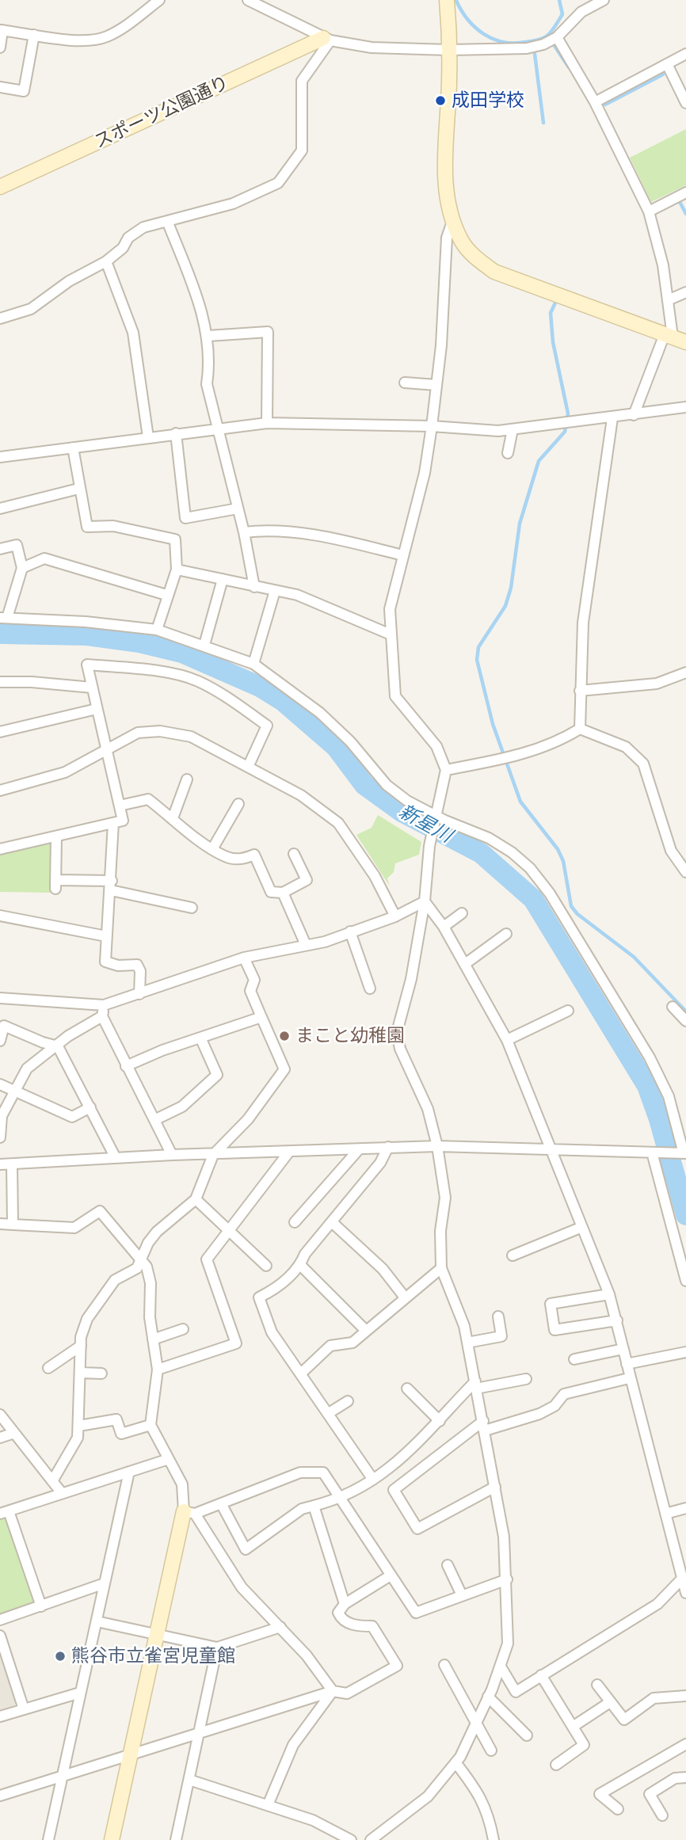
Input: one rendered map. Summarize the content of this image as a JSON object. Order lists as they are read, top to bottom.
{
  "streets": {
    "street": ["スポーツ公園通り"]
  },
  "water": ["新星川"],
  "places": ["成田学校", "まこと幼稚園", "熊谷市立雀宮児童館"]
}
